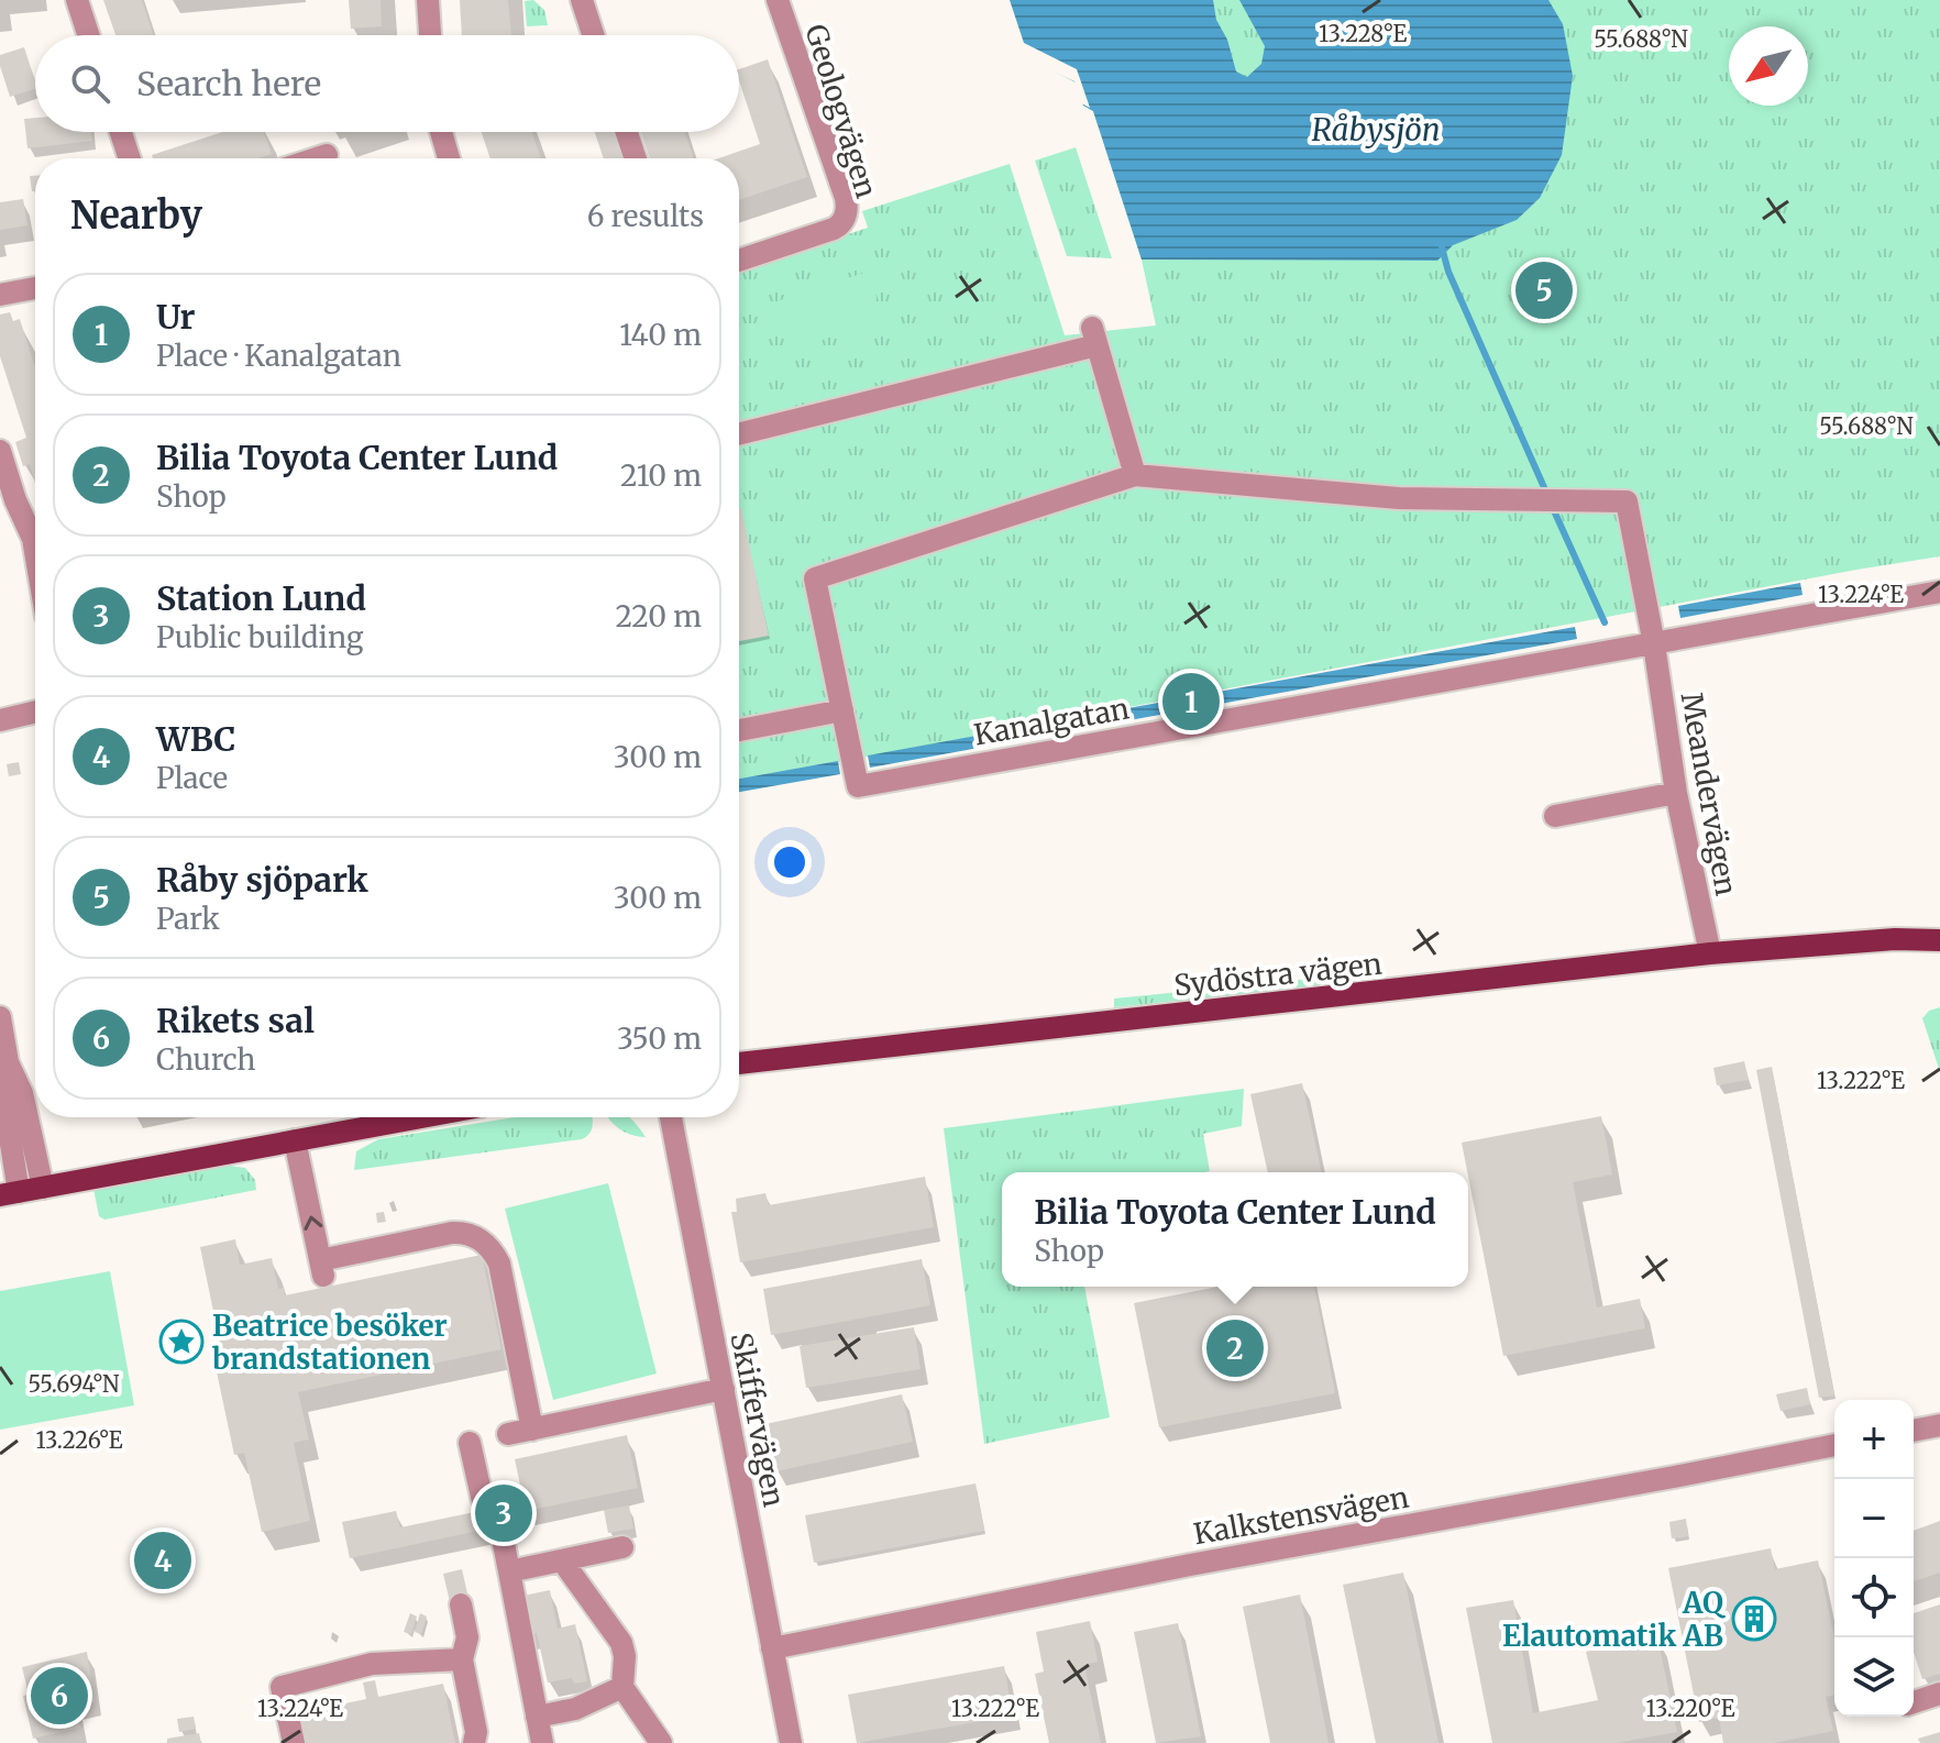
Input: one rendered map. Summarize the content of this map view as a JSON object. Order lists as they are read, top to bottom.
{
  "streets": {
    "main road": ["Sydöstra vägen"],
    "street": [
      "Geologvägen",
      "Kanalgatan",
      "Meandervägen",
      "Skiffervägen",
      "Kalkstensvägen"
    ]
  },
  "crossings": [
    ["Kanalgatan", "Meandervägen"],
    ["Meandervägen", "Sydöstra vägen"],
    ["Skiffervägen", "Kalkstensvägen"]
  ],
  "water": ["Råbysjön"],
  "places": {
    "place": ["Beatrice besöker brandstationen"],
    "building": ["AQ Elautomatik AB"]
  },
  "north": "bottom left",
  "page": {
    "search": "Search here",
    "heading": ["Nearby", "6 results"],
    "pins": [
      "5",
      "1",
      "2",
      "3",
      "4",
      "6"
    ],
    "list": [
      {
        "mark": "1",
        "name": "Ur",
        "note": "Place · Kanalgatan",
        "value": "140 m"
      },
      {
        "mark": "2",
        "name": "Bilia Toyota Center Lund",
        "note": "Shop",
        "value": "210 m"
      },
      {
        "mark": "3",
        "name": "Station Lund",
        "note": "Public building",
        "value": "220 m"
      },
      {
        "mark": "4",
        "name": "WBC",
        "note": "Place",
        "value": "300 m"
      },
      {
        "mark": "5",
        "name": "Råby sjöpark",
        "note": "Park",
        "value": "300 m"
      },
      {
        "mark": "6",
        "name": "Rikets sal",
        "note": "Church",
        "value": "350 m"
      }
    ],
    "popup": ["Bilia Toyota Center Lund", "Shop"],
    "map_buttons": ["+", "−"]
  },
  "coordinates": [
    "13.228°E",
    "55.688°N",
    "13.224°E",
    "13.222°E",
    "55.694°N",
    "13.226°E",
    "13.220°E"
  ]
}
